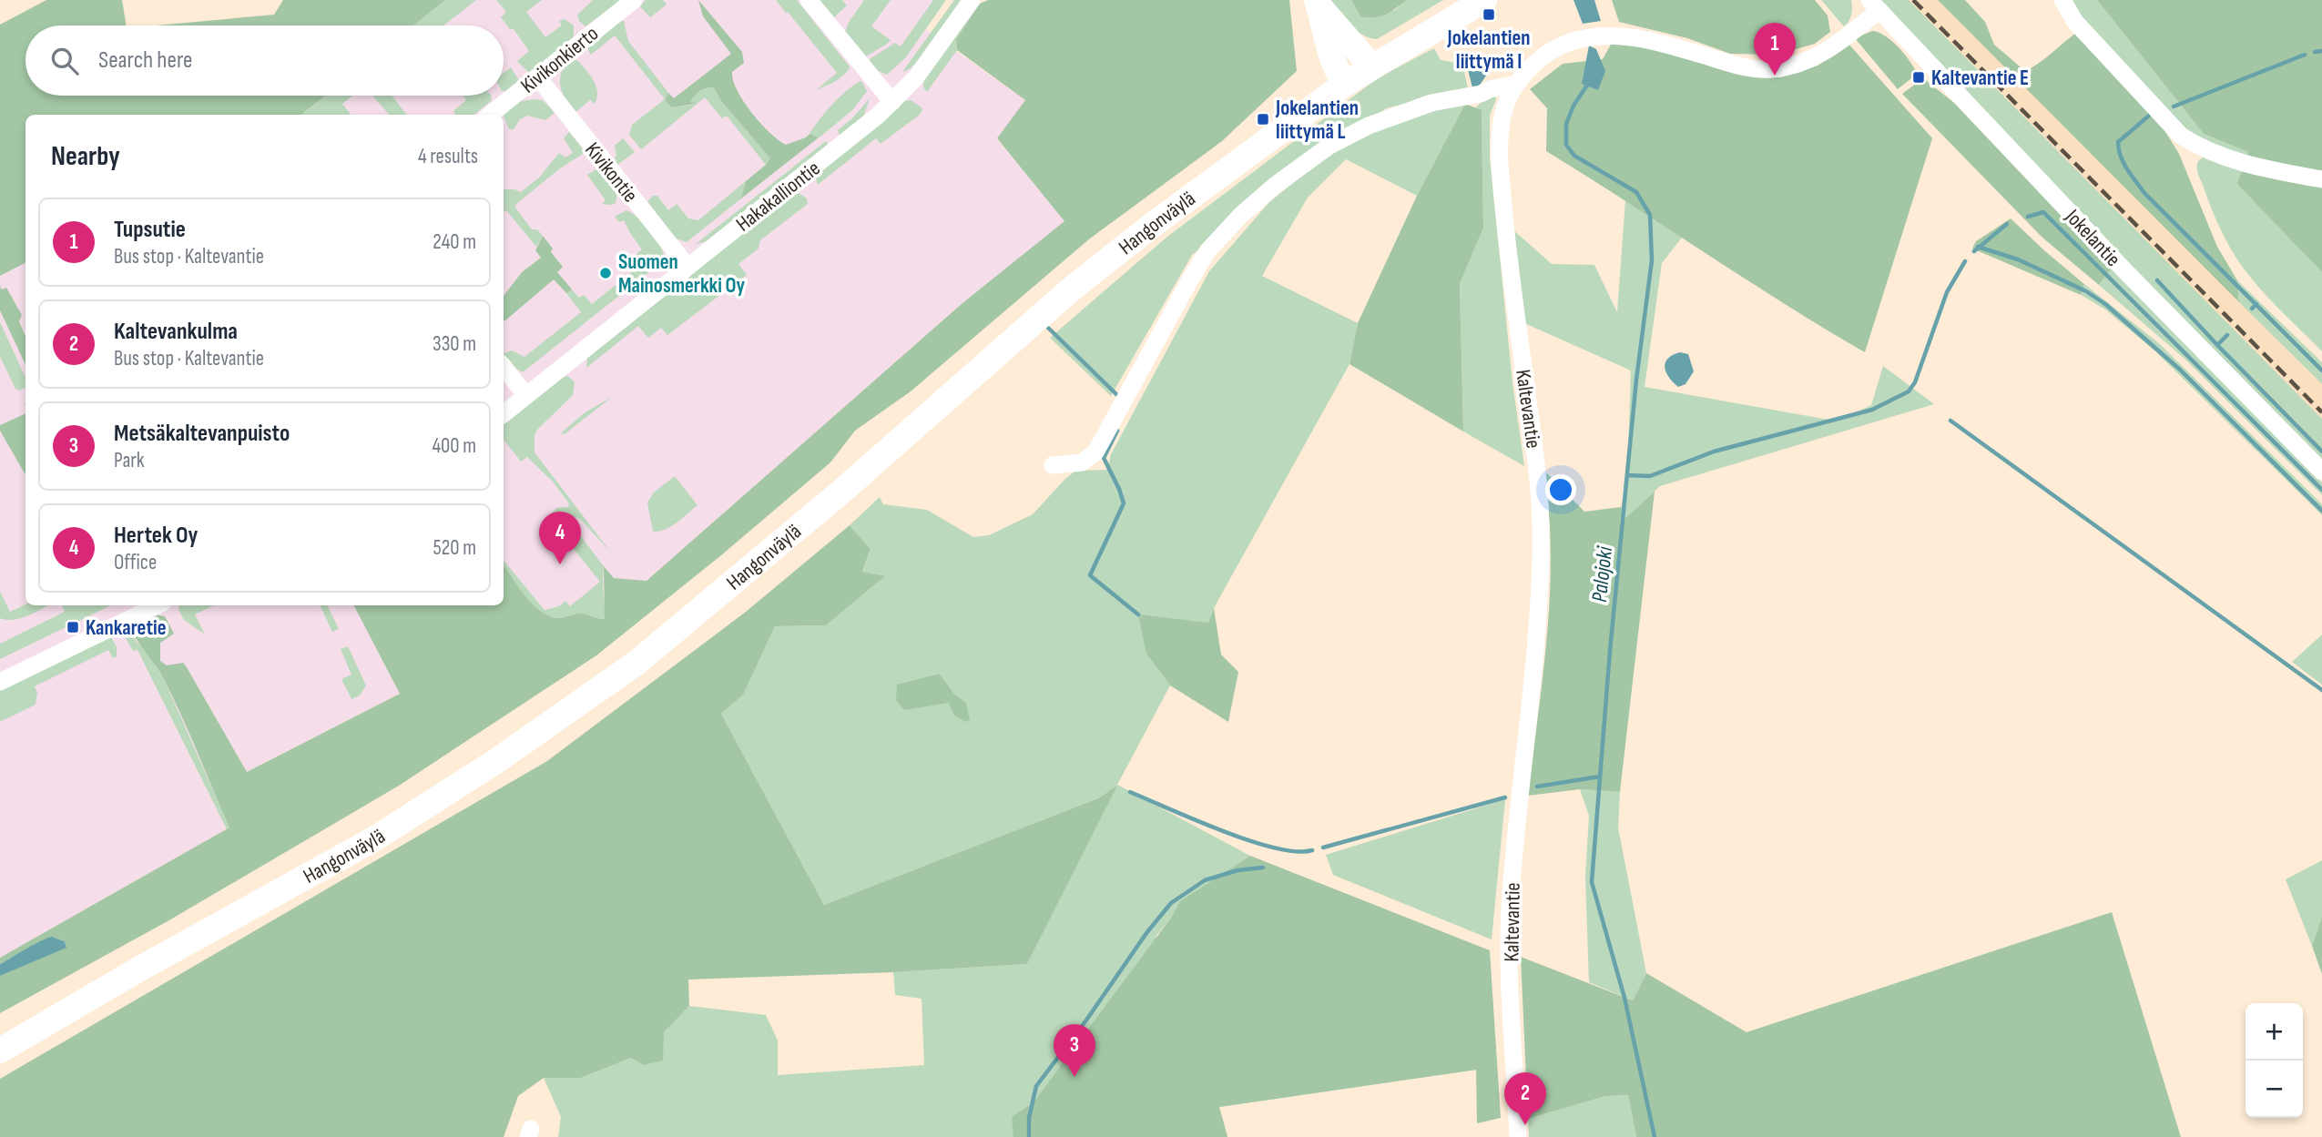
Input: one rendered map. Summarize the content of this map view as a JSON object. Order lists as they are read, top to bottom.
{
  "streets": {
    "highway": ["Hangonväylä"],
    "street": [
      "Kivikonkierto",
      "Kivikontie",
      "Hakakalliontie",
      "Jokelantie",
      "Kaltevantie"
    ]
  },
  "crossings": [
    ["Kivikonkierto", "Kivikontie"],
    ["Kivikontie", "Hakakalliontie"],
    ["Jokelantie", "Kaltevantie"]
  ],
  "water": ["Palojoki"],
  "places": {
    "transit": [
      "Jokelantien liittymä I",
      "Kaltevantie E",
      "Jokelantien liittymä L",
      "Kankaretie"
    ],
    "other": ["Suomen Mainosmerkki Oy"]
  },
  "page": {
    "pins": [
      "1",
      "4",
      "3",
      "2"
    ],
    "search": "Search here",
    "heading": ["Nearby", "4 results"],
    "list": [
      {
        "mark": "1",
        "name": "Tupsutie",
        "note": "Bus stop · Kaltevantie",
        "value": "240 m"
      },
      {
        "mark": "2",
        "name": "Kaltevankulma",
        "note": "Bus stop · Kaltevantie",
        "value": "330 m"
      },
      {
        "mark": "3",
        "name": "Metsäkaltevanpuisto",
        "note": "Park",
        "value": "400 m"
      },
      {
        "mark": "4",
        "name": "Hertek Oy",
        "note": "Office",
        "value": "520 m"
      }
    ],
    "map_buttons": ["+", "−"]
  }
}
